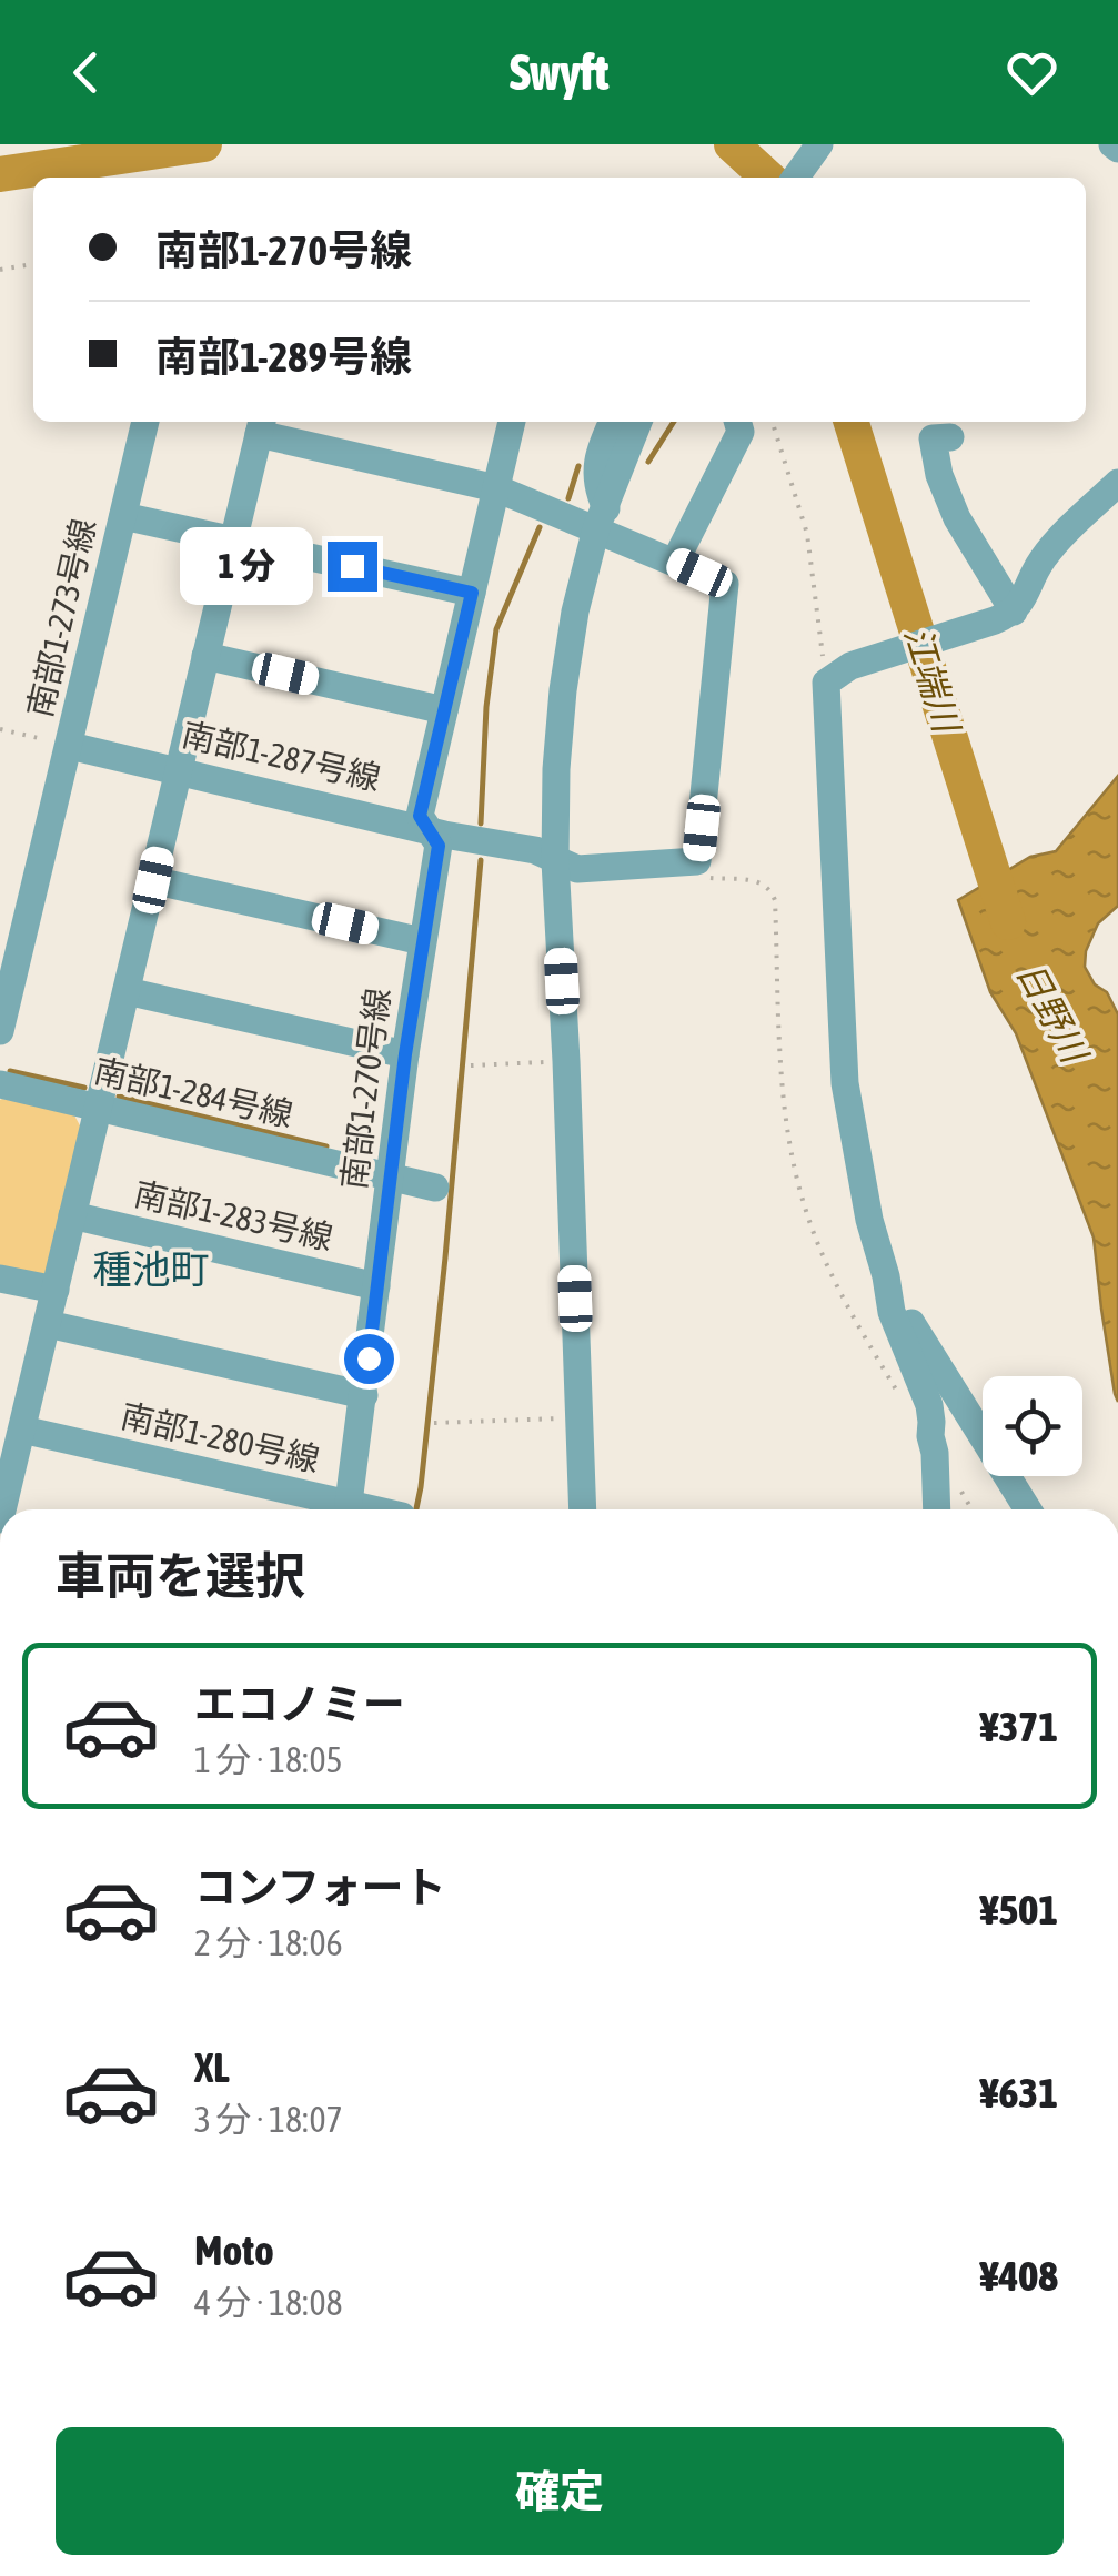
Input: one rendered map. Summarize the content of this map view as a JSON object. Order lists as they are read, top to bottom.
{
  "streets": {
    "street": [
      "南部1-273号線",
      "南部1-287号線",
      "南部1-270号線",
      "南部1-284号線",
      "南部1-283号線",
      "南部1-280号線"
    ]
  },
  "crossings": [
    ["南部1-273号線", "南部1-287号線"],
    ["南部1-287号線", "南部1-270号線"],
    ["南部1-270号線", "南部1-284号線"],
    ["南部1-270号線", "南部1-283号線"]
  ],
  "districts": ["種池町"],
  "water": ["江端川", "日野川"],
  "page": {
    "header": "Swyft",
    "banner": ["南部1-270号線", "南部1-289号線"],
    "bubble": "1 分",
    "heading": "車両を選択",
    "list": [
      {
        "name": "エコノミー",
        "note": "1 分 · 18:05",
        "value": "¥371"
      },
      {
        "name": "コンフォート",
        "note": "2 分 · 18:06",
        "value": "¥501"
      },
      {
        "name": "XL",
        "note": "3 分 · 18:07",
        "value": "¥631"
      },
      {
        "name": "Moto",
        "note": "4 分 · 18:08",
        "value": "¥408"
      }
    ],
    "buttons": "確定"
  }
}
